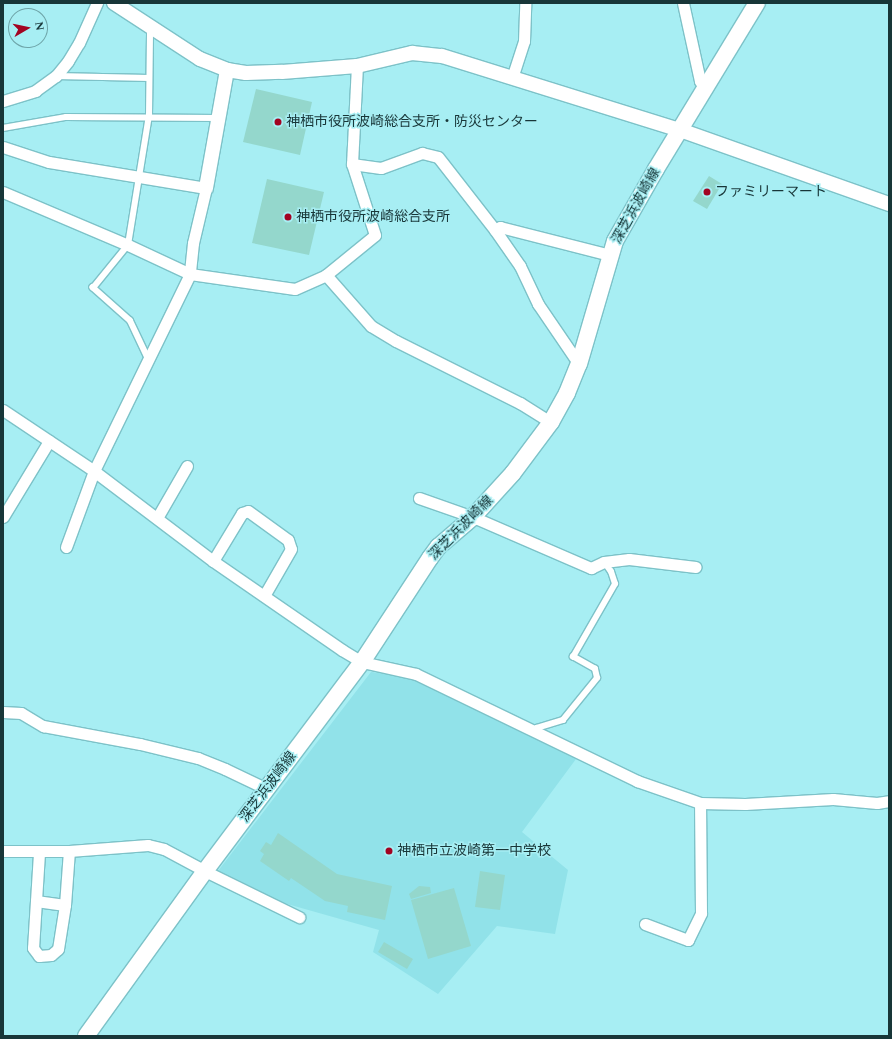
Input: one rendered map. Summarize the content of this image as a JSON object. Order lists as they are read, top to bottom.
{
  "streets": {
    "main road": ["深芝浜波崎線"]
  },
  "places": [
    "神栖市役所波崎総合支所・防災センター",
    "ファミリーマート",
    "神栖市役所波崎総合支所",
    "神栖市立波崎第一中学校"
  ],
  "north": "right"
}
